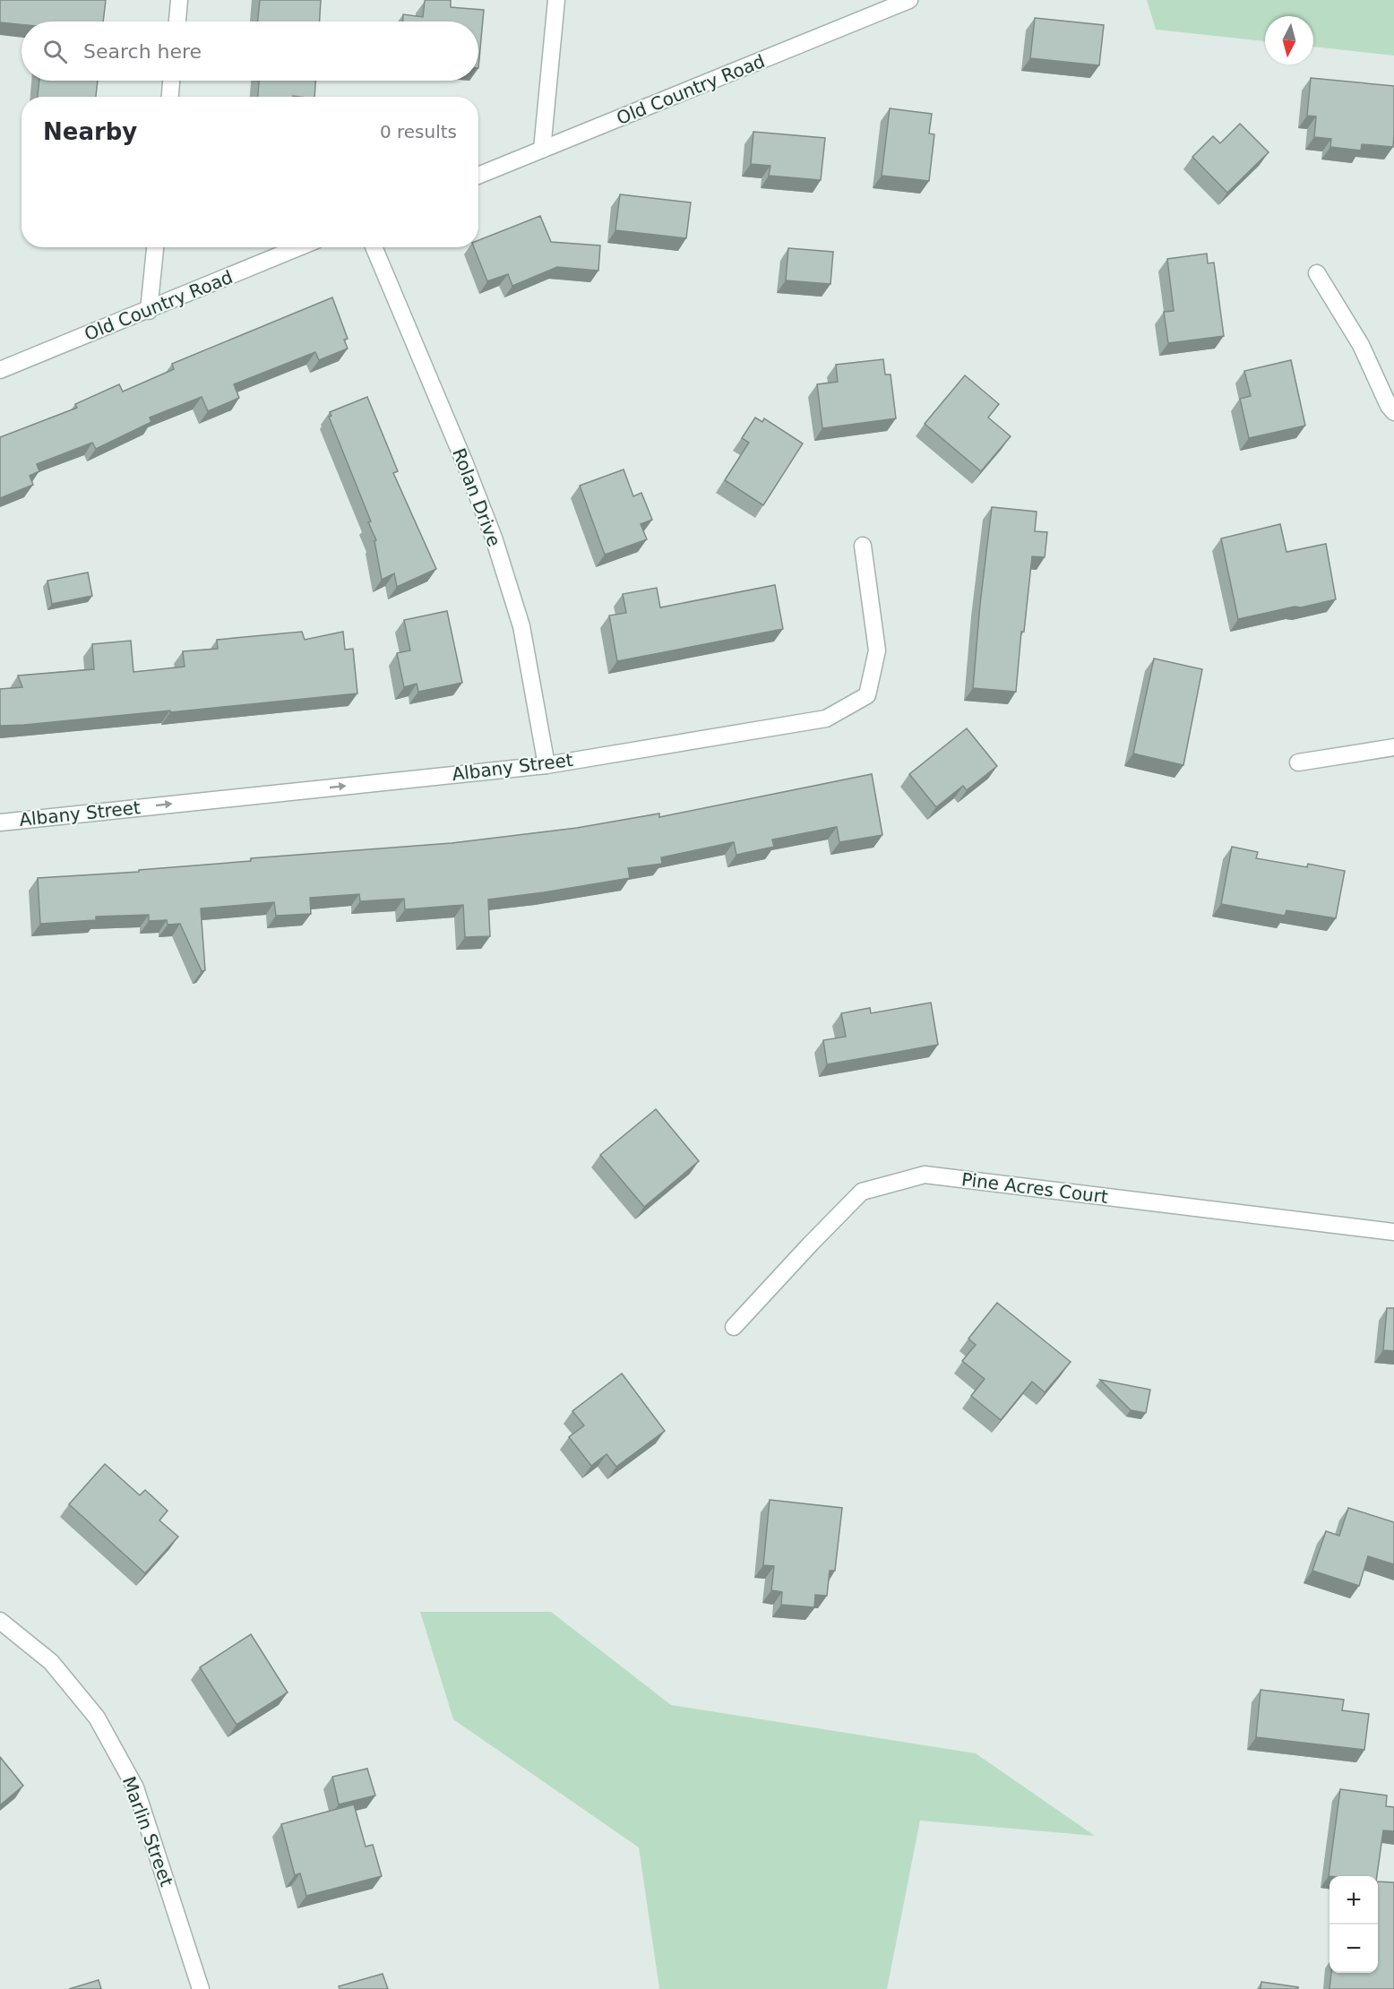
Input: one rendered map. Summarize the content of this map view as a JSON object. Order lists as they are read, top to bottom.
{
  "streets": {
    "street": [
      "Old Country Road",
      "Rolan Drive",
      "Albany Street",
      "Pine Acres Court",
      "Marlin Street"
    ]
  },
  "crossings": [
    ["Rolan Drive", "Albany Street"]
  ],
  "one_way": ["Albany Street"],
  "north": "bottom",
  "page": {
    "search": "Search here",
    "heading": ["Nearby", "0 results"],
    "map_buttons": ["+", "−"]
  }
}
